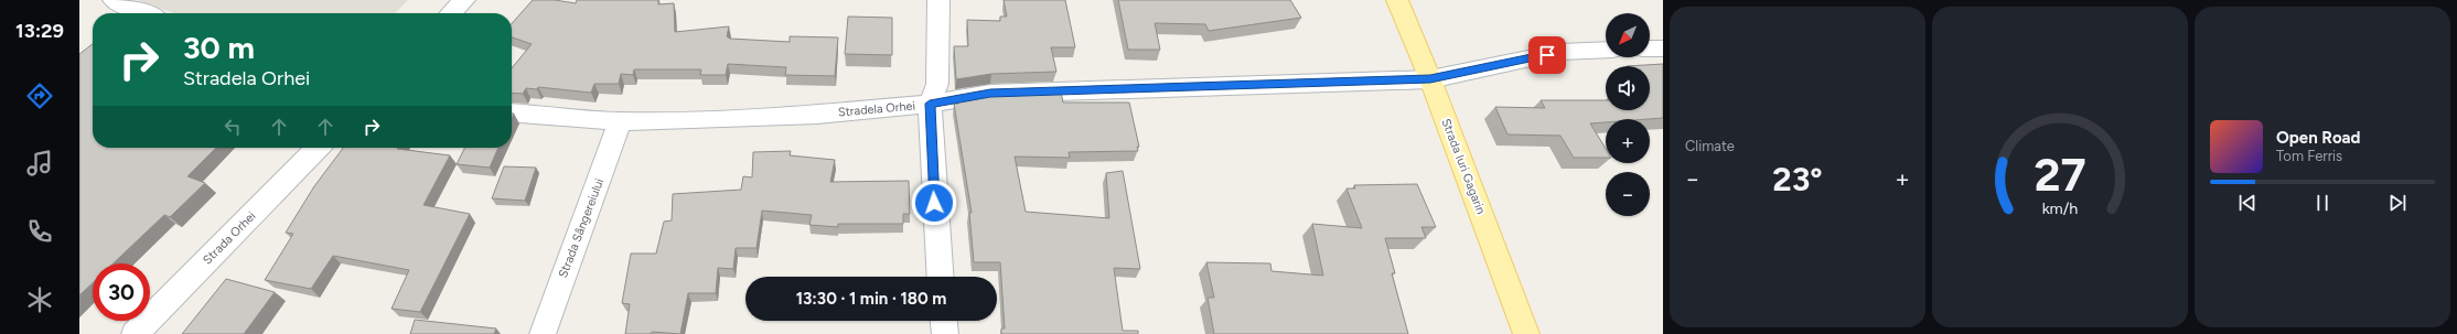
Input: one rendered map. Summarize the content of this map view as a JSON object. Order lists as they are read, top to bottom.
{
  "streets": {
    "main road": ["Strada Iuri Gagarin"],
    "street": ["Stradela Orhei", "Strada Sângereiului", "Strada Orhei"]
  },
  "crossings": [
    ["Stradela Orhei", "Strada Iuri Gagarin"],
    ["Stradela Orhei", "Strada Sângereiului"]
  ],
  "north": "bottom left",
  "page": {
    "tabs": "13:29",
    "tile": "Climate",
    "map_buttons": ["+", "−"],
    "turn": ["30 m", "Stradela Orhei"],
    "song": ["Open Road", "Tom Ferris"],
    "heat": ["−", "23°", "+"],
    "limit": "30",
    "trip": "13:30 · 1 min · 180 m",
    "gauge": ["27", "km/h"]
  }
}
